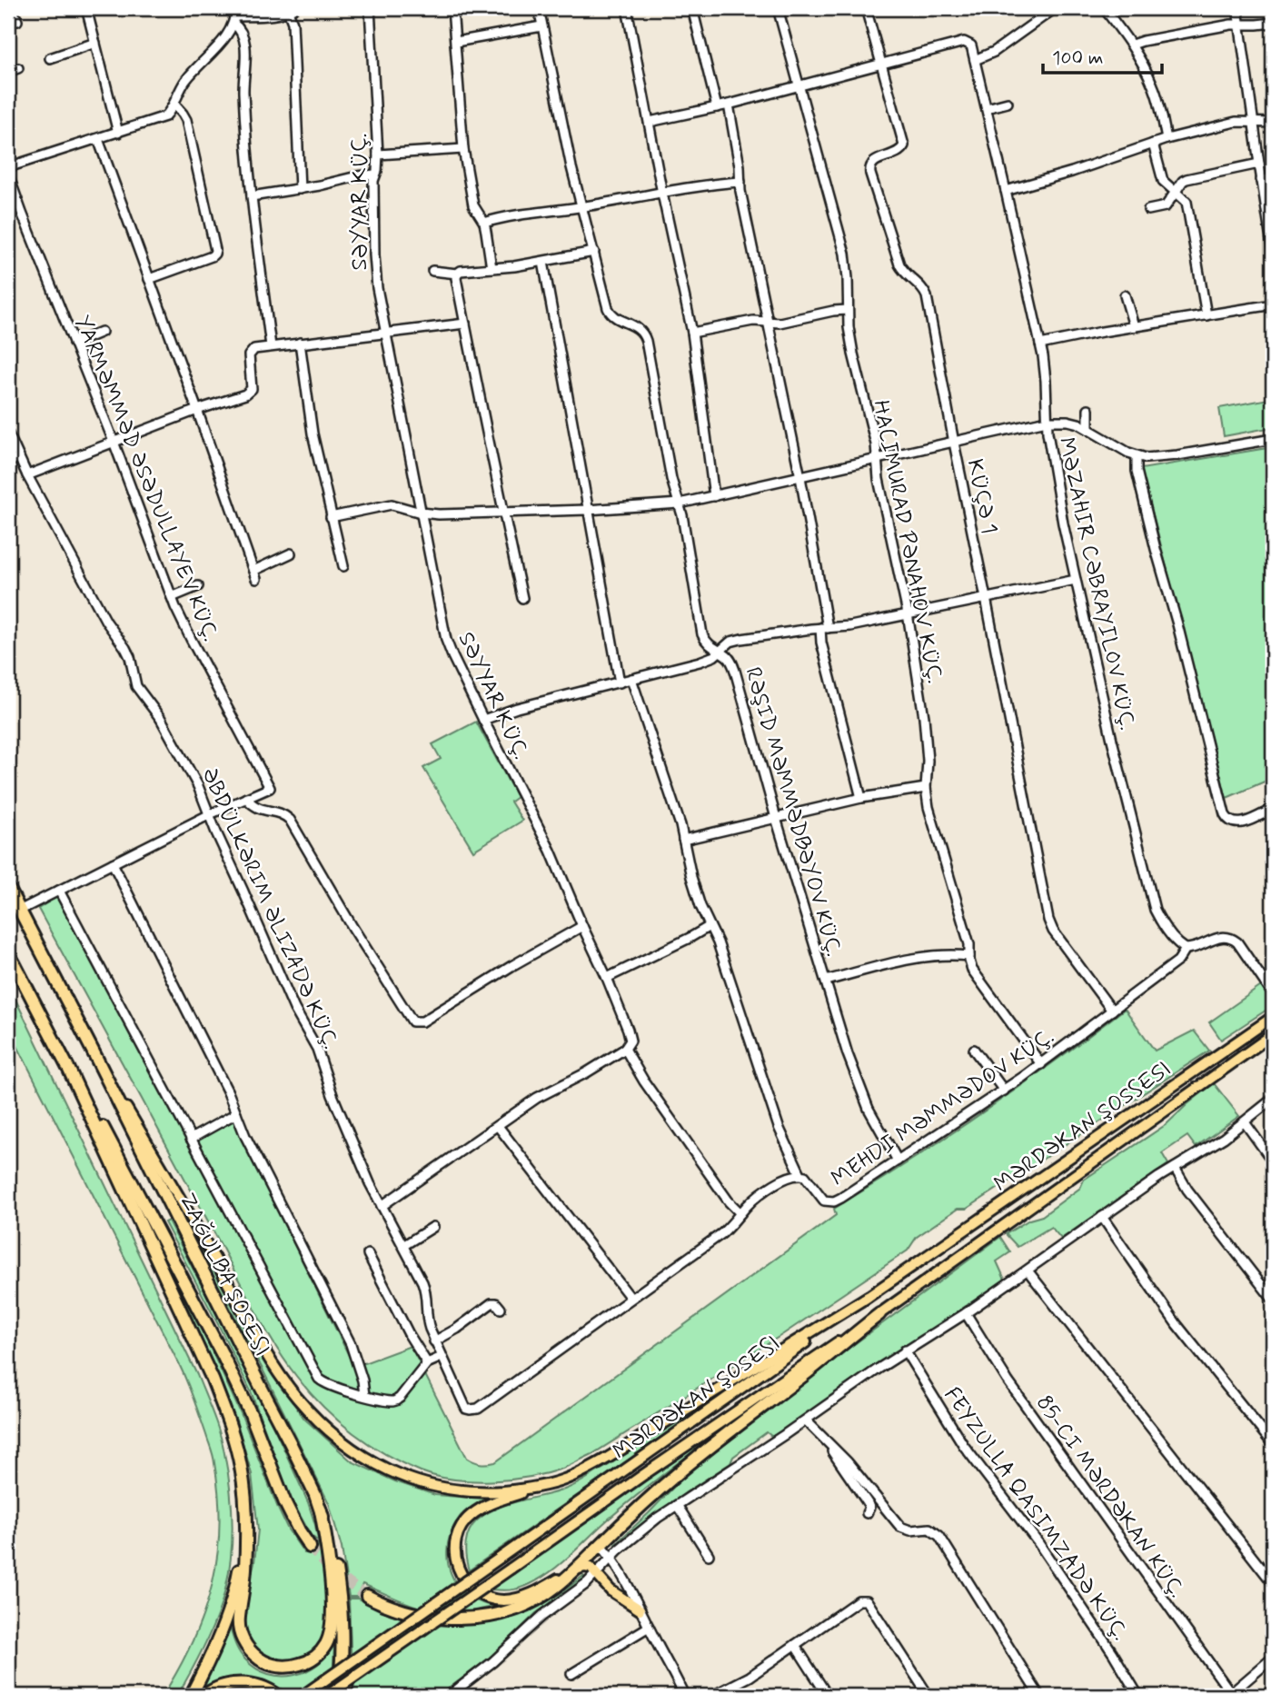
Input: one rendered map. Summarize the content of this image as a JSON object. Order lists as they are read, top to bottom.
{
  "streets": {
    "highway": ["ZAĞULBA ŞOSESI"],
    "main road": ["MƏRDƏKAN ŞOSSESI", "MƏRDƏKAN ŞOSESI"],
    "street": [
      "SƏYYAR KÜÇ.",
      "YARMƏMMƏD ƏSƏDULLAYEV KÜÇ.",
      "KÜÇƏ 1",
      "RƏŞID MƏMMƏDBƏYOV KÜÇ.",
      "ƏBDÜLKƏRIM ƏLIZADƏ KÜÇ.",
      "MEHDI MƏMMƏDOV KÜÇ.",
      "85-CI MƏRDƏKAN KÜÇ."
    ]
  },
  "crossings": [
    ["KÜÇƏ 1", "MEHDI MƏMMƏDOV KÜÇ."],
    ["RƏŞID MƏMMƏDBƏYOV KÜÇ.", "MEHDI MƏMMƏDOV KÜÇ."],
    ["ƏBDÜLKƏRIM ƏLIZADƏ KÜÇ.", "MEHDI MƏMMƏDOV KÜÇ."],
    ["MƏRDƏKAN ŞOSSESI", "MƏRDƏKAN ŞOSESI"]
  ],
  "scale_bar": "100 m"
}
